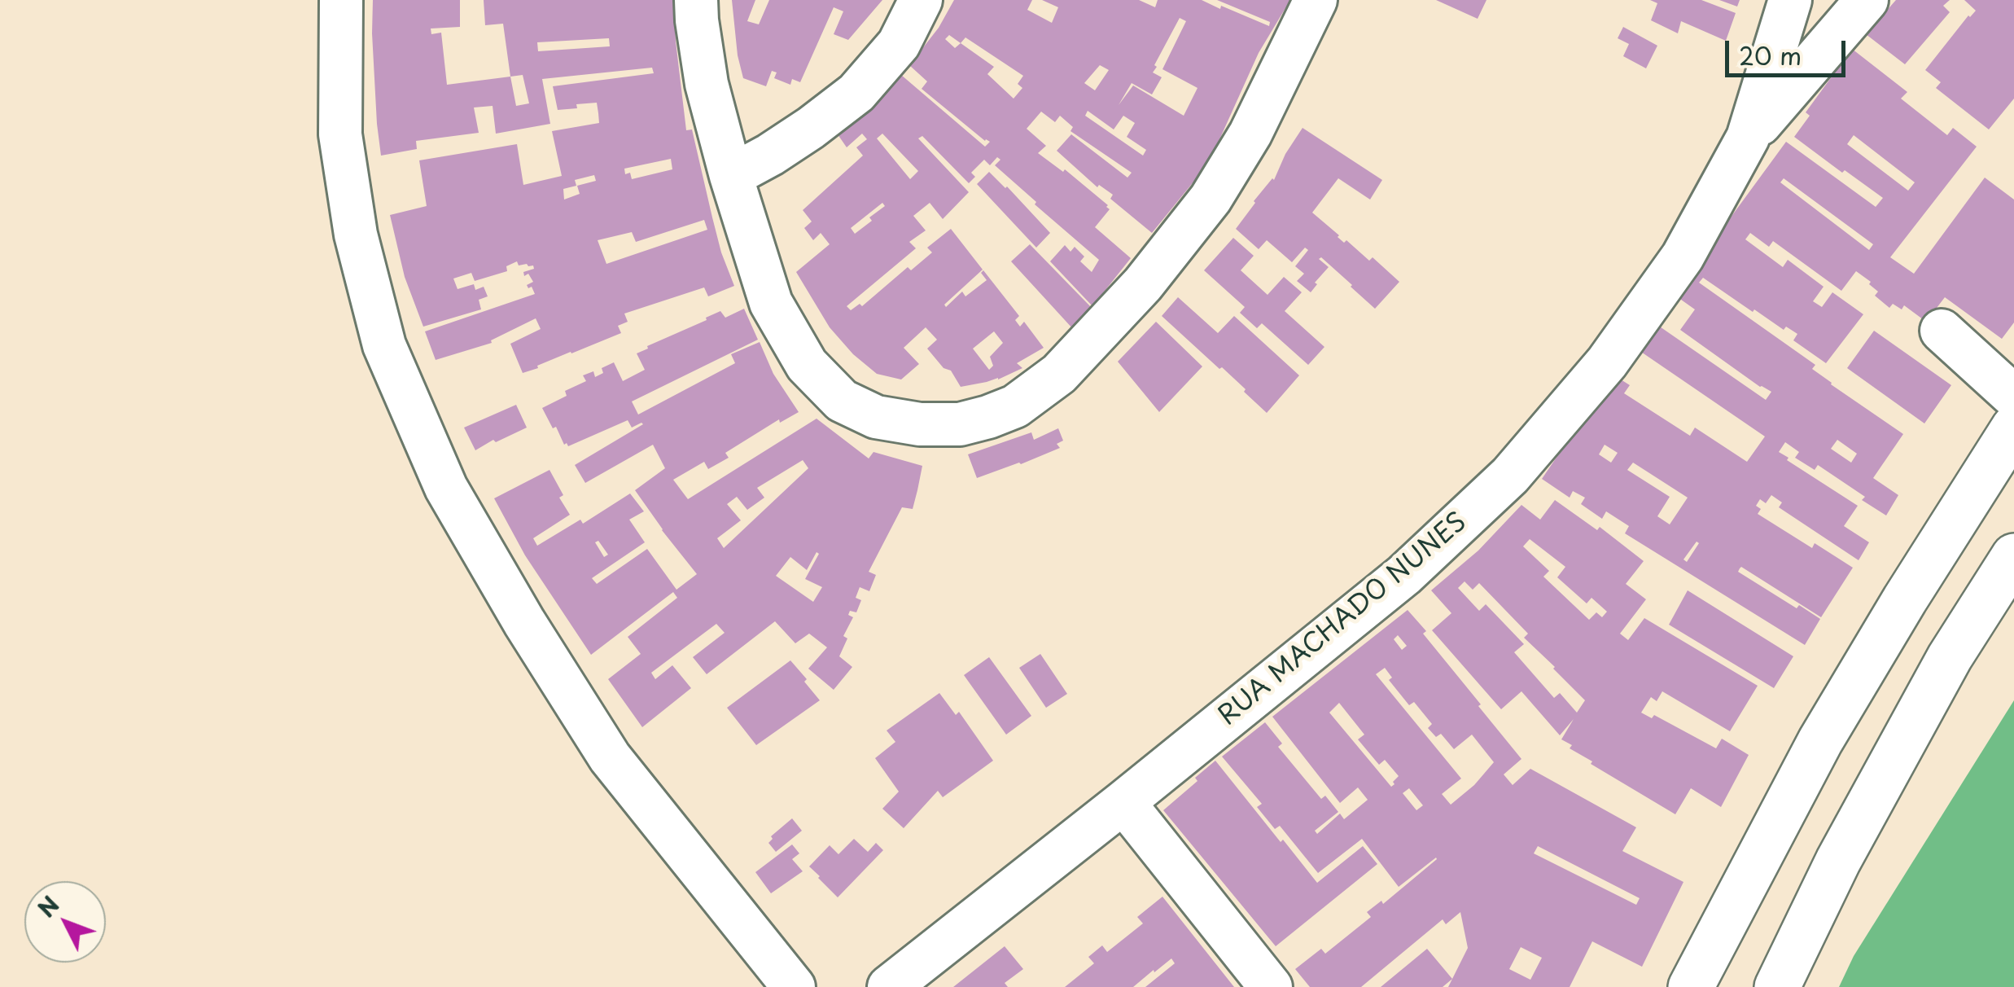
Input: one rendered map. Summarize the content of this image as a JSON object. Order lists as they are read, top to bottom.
{
  "streets": {
    "street": ["RUA MACHADO NUNES"]
  },
  "scale_bar": "20 m",
  "north": "top left"
}
